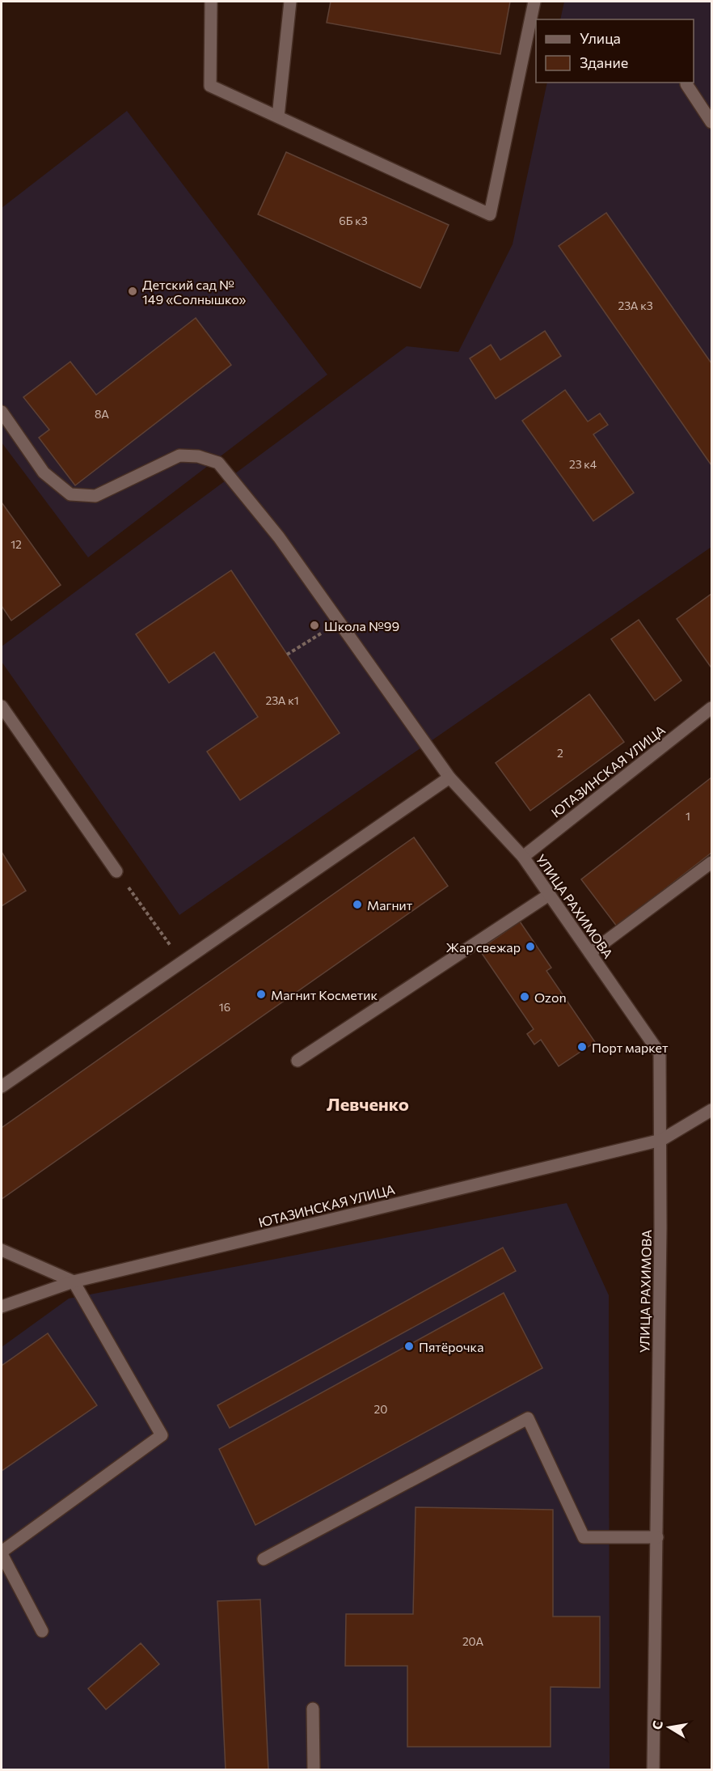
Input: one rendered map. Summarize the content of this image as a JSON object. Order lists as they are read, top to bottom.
{
  "streets": {
    "street": ["ЮТАЗИНСКАЯ УЛИЦА", "УЛИЦА РАХИМОВА"]
  },
  "crossings": [
    ["ЮТАЗИНСКАЯ УЛИЦА", "УЛИЦА РАХИМОВА"]
  ],
  "districts": ["Левченко"],
  "places": [
    "Детский сад № 149 «Солнышко»",
    "Школа №99",
    "Магнит",
    "Жар свежар",
    "Магнит Косметик",
    "Ozon",
    "Порт маркет",
    "Пятёрочка"
  ],
  "house_numbers": [
    "6Б к3",
    "23А к3",
    "8А",
    "23 к4",
    "12",
    "23А к1",
    "2",
    "1",
    "16",
    "20",
    "20А"
  ],
  "legend": ["Улица", "Здание"],
  "north": "left"
}
